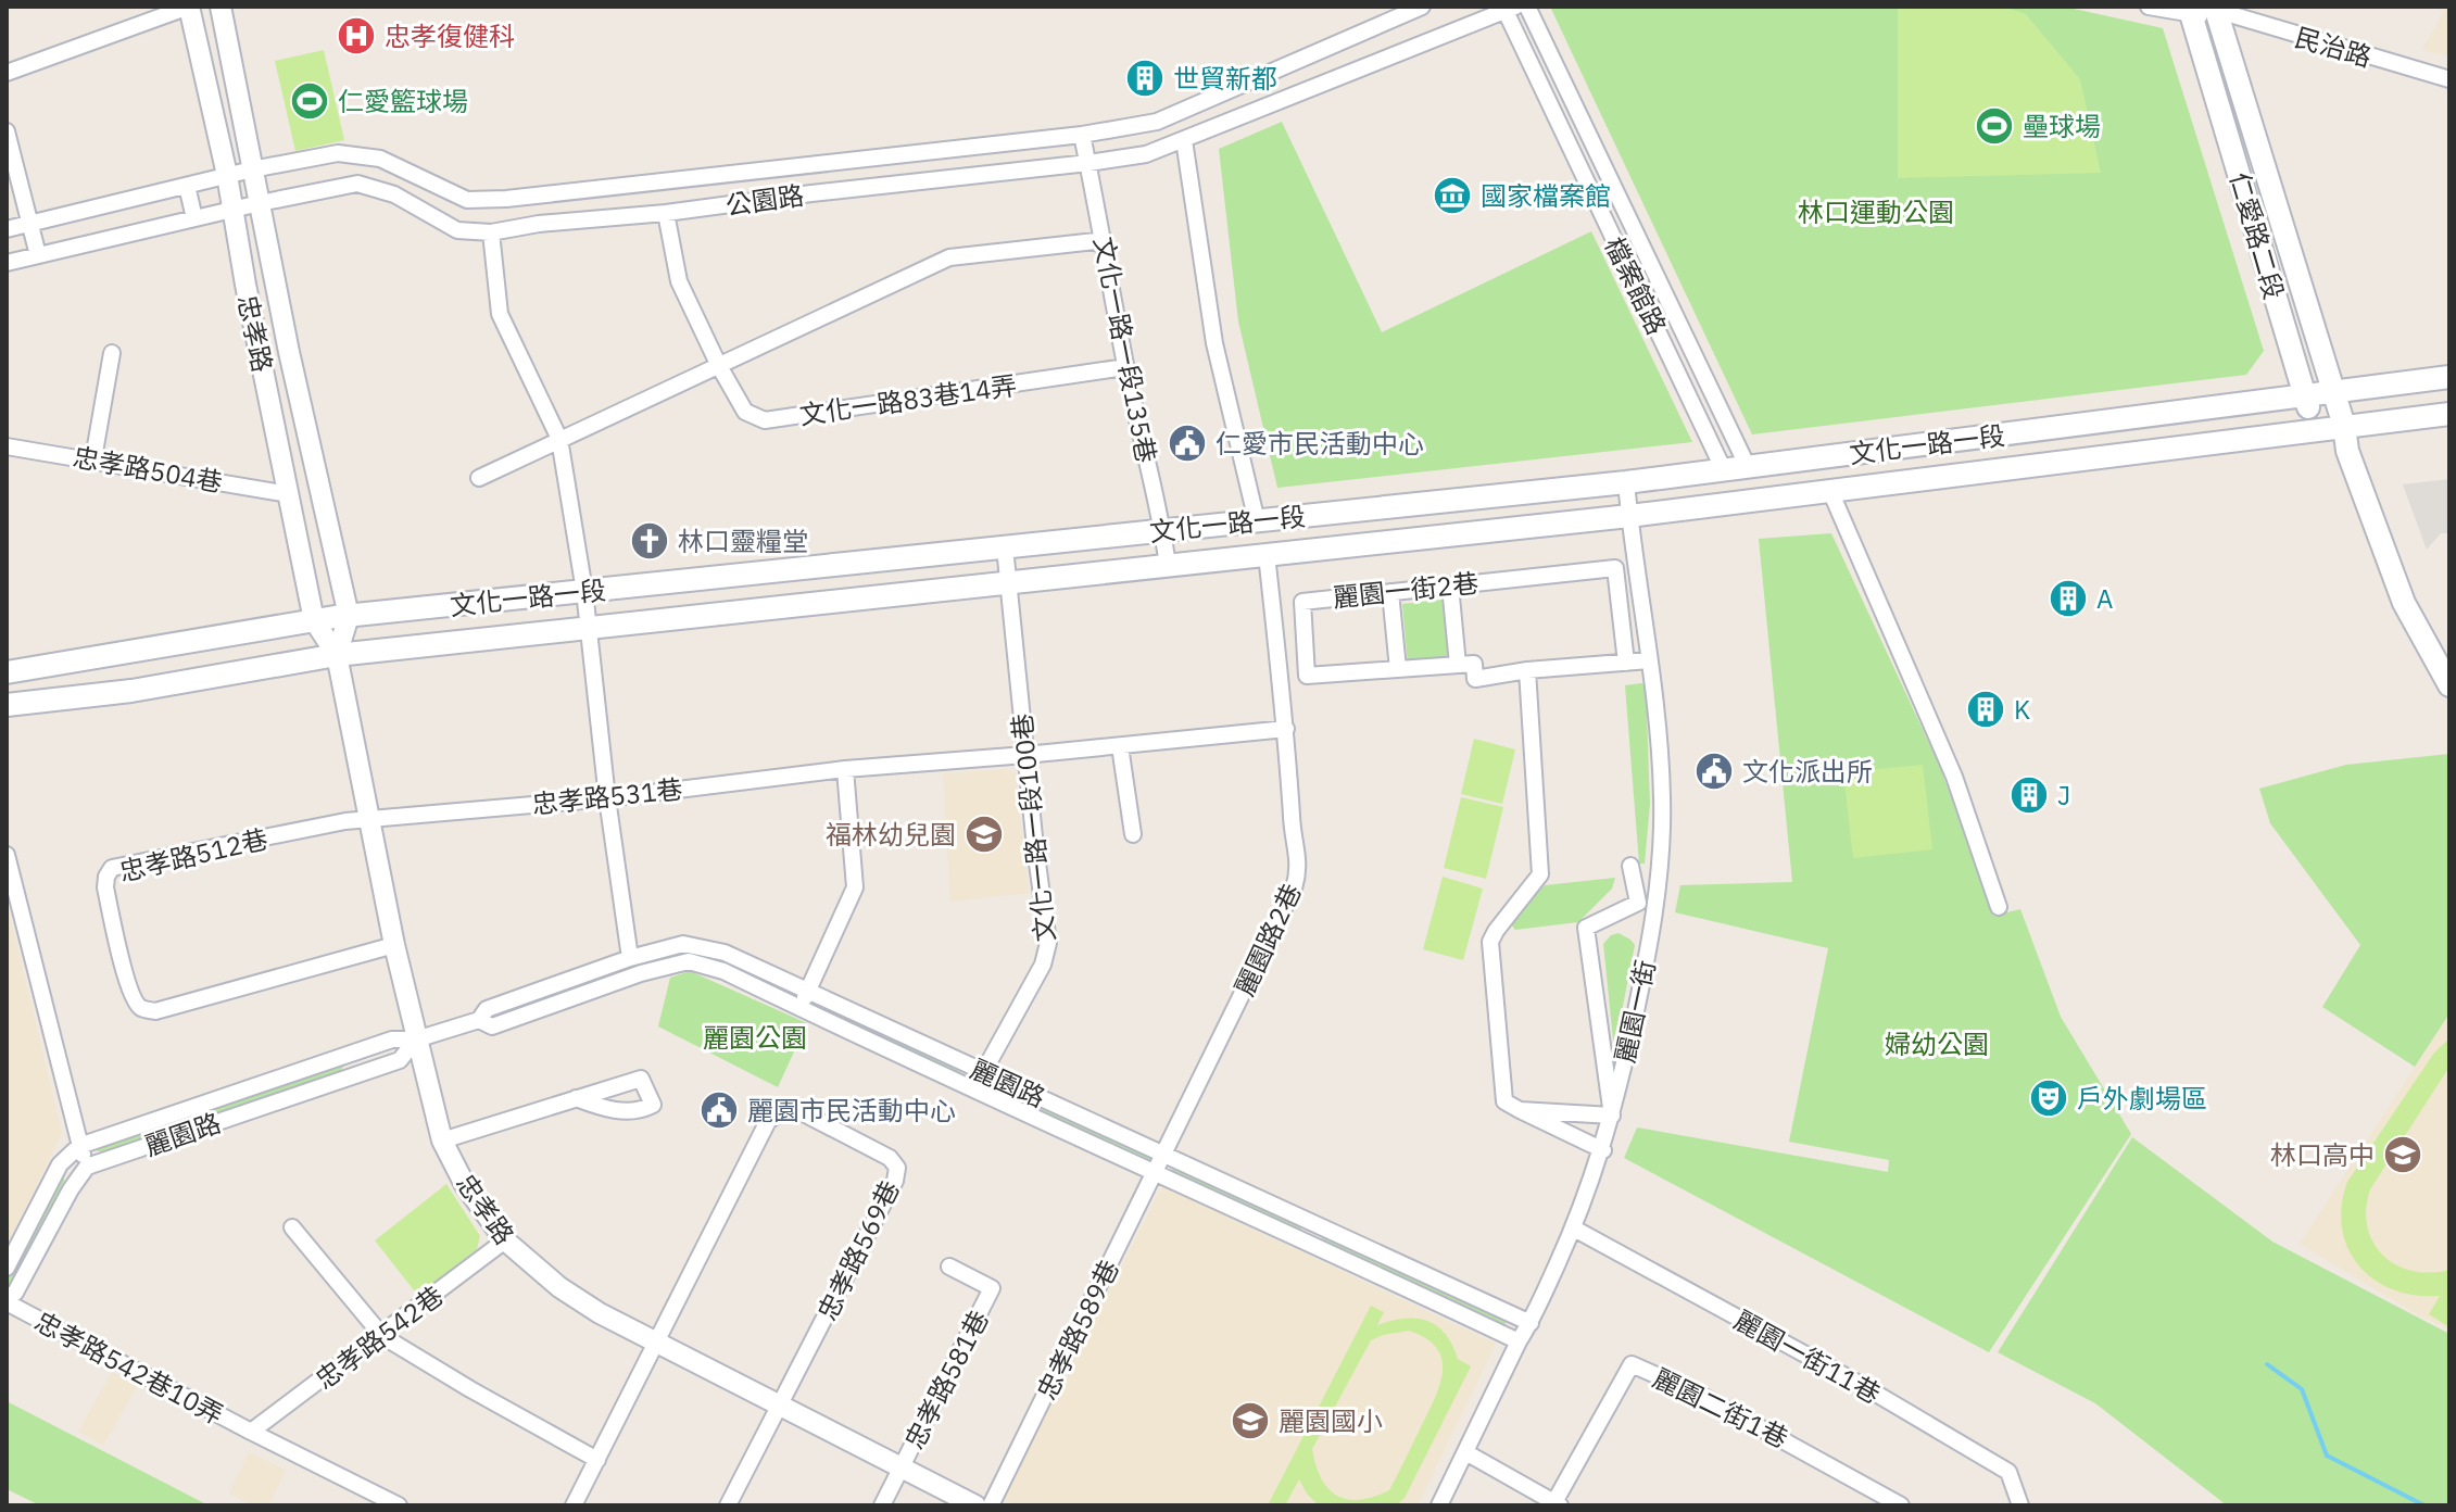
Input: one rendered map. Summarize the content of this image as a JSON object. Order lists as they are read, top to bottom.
{
  "streets": {
    "main road": ["仁愛路二段", "文化一路一段"],
    "street": [
      "民治路",
      "公園路",
      "檔案館路",
      "忠孝路",
      "文化一路一段135巷",
      "文化一路83巷14弄",
      "忠孝路504巷",
      "麗園一街2巷",
      "忠孝路531巷",
      "文化一路一段100巷",
      "忠孝路512巷",
      "麗園路2巷",
      "麗園一街",
      "麗園路",
      "忠孝路569巷",
      "忠孝路589巷",
      "忠孝路542巷",
      "麗園一街11巷",
      "忠孝路542巷10弄",
      "忠孝路581巷",
      "麗園二街1巷"
    ]
  },
  "crossings": [
    ["民治路", "仁愛路二段"],
    ["公園路", "檔案館路"],
    ["公園路", "忠孝路"],
    ["公園路", "文化一路一段135巷"],
    ["公園路", "文化一路83巷14弄"],
    ["仁愛路二段", "文化一路一段"],
    ["檔案館路", "文化一路一段"],
    ["忠孝路", "文化一路一段"],
    ["忠孝路", "忠孝路504巷"],
    ["忠孝路", "忠孝路531巷"],
    ["忠孝路", "忠孝路512巷"],
    ["忠孝路", "麗園路"],
    ["忠孝路", "忠孝路569巷"],
    ["忠孝路", "忠孝路542巷"],
    ["忠孝路", "忠孝路581巷"],
    ["文化一路一段135巷", "文化一路83巷14弄"],
    ["文化一路一段135巷", "文化一路一段"],
    ["文化一路一段", "文化一路一段100巷"],
    ["文化一路一段", "麗園路2巷"],
    ["文化一路一段", "麗園一街"],
    ["麗園一街2巷", "麗園一街"],
    ["忠孝路531巷", "文化一路一段100巷"],
    ["忠孝路531巷", "忠孝路512巷"],
    ["忠孝路531巷", "麗園路2巷"],
    ["文化一路一段100巷", "麗園路"],
    ["麗園路2巷", "麗園路"],
    ["麗園路2巷", "忠孝路589巷"],
    ["麗園一街", "麗園路"],
    ["麗園一街", "麗園一街11巷"],
    ["麗園路", "忠孝路589巷"],
    ["忠孝路542巷", "忠孝路542巷10弄"]
  ],
  "parks": ["林口運動公園", "麗園公園", "婦幼公園"],
  "places": {
    "hospital": ["忠孝復健科"],
    "building": [
      "世貿新都",
      "A",
      "K",
      "J"
    ],
    "sports": ["仁愛籃球場", "壘球場"],
    "museum": ["國家檔案館"],
    "public building": ["仁愛市民活動中心", "文化派出所", "麗園市民活動中心"],
    "church": ["林口靈糧堂"],
    "school or university": ["福林幼兒園", "林口高中", "麗園國小"],
    "theatre": ["戶外劇場區"]
  }
}
